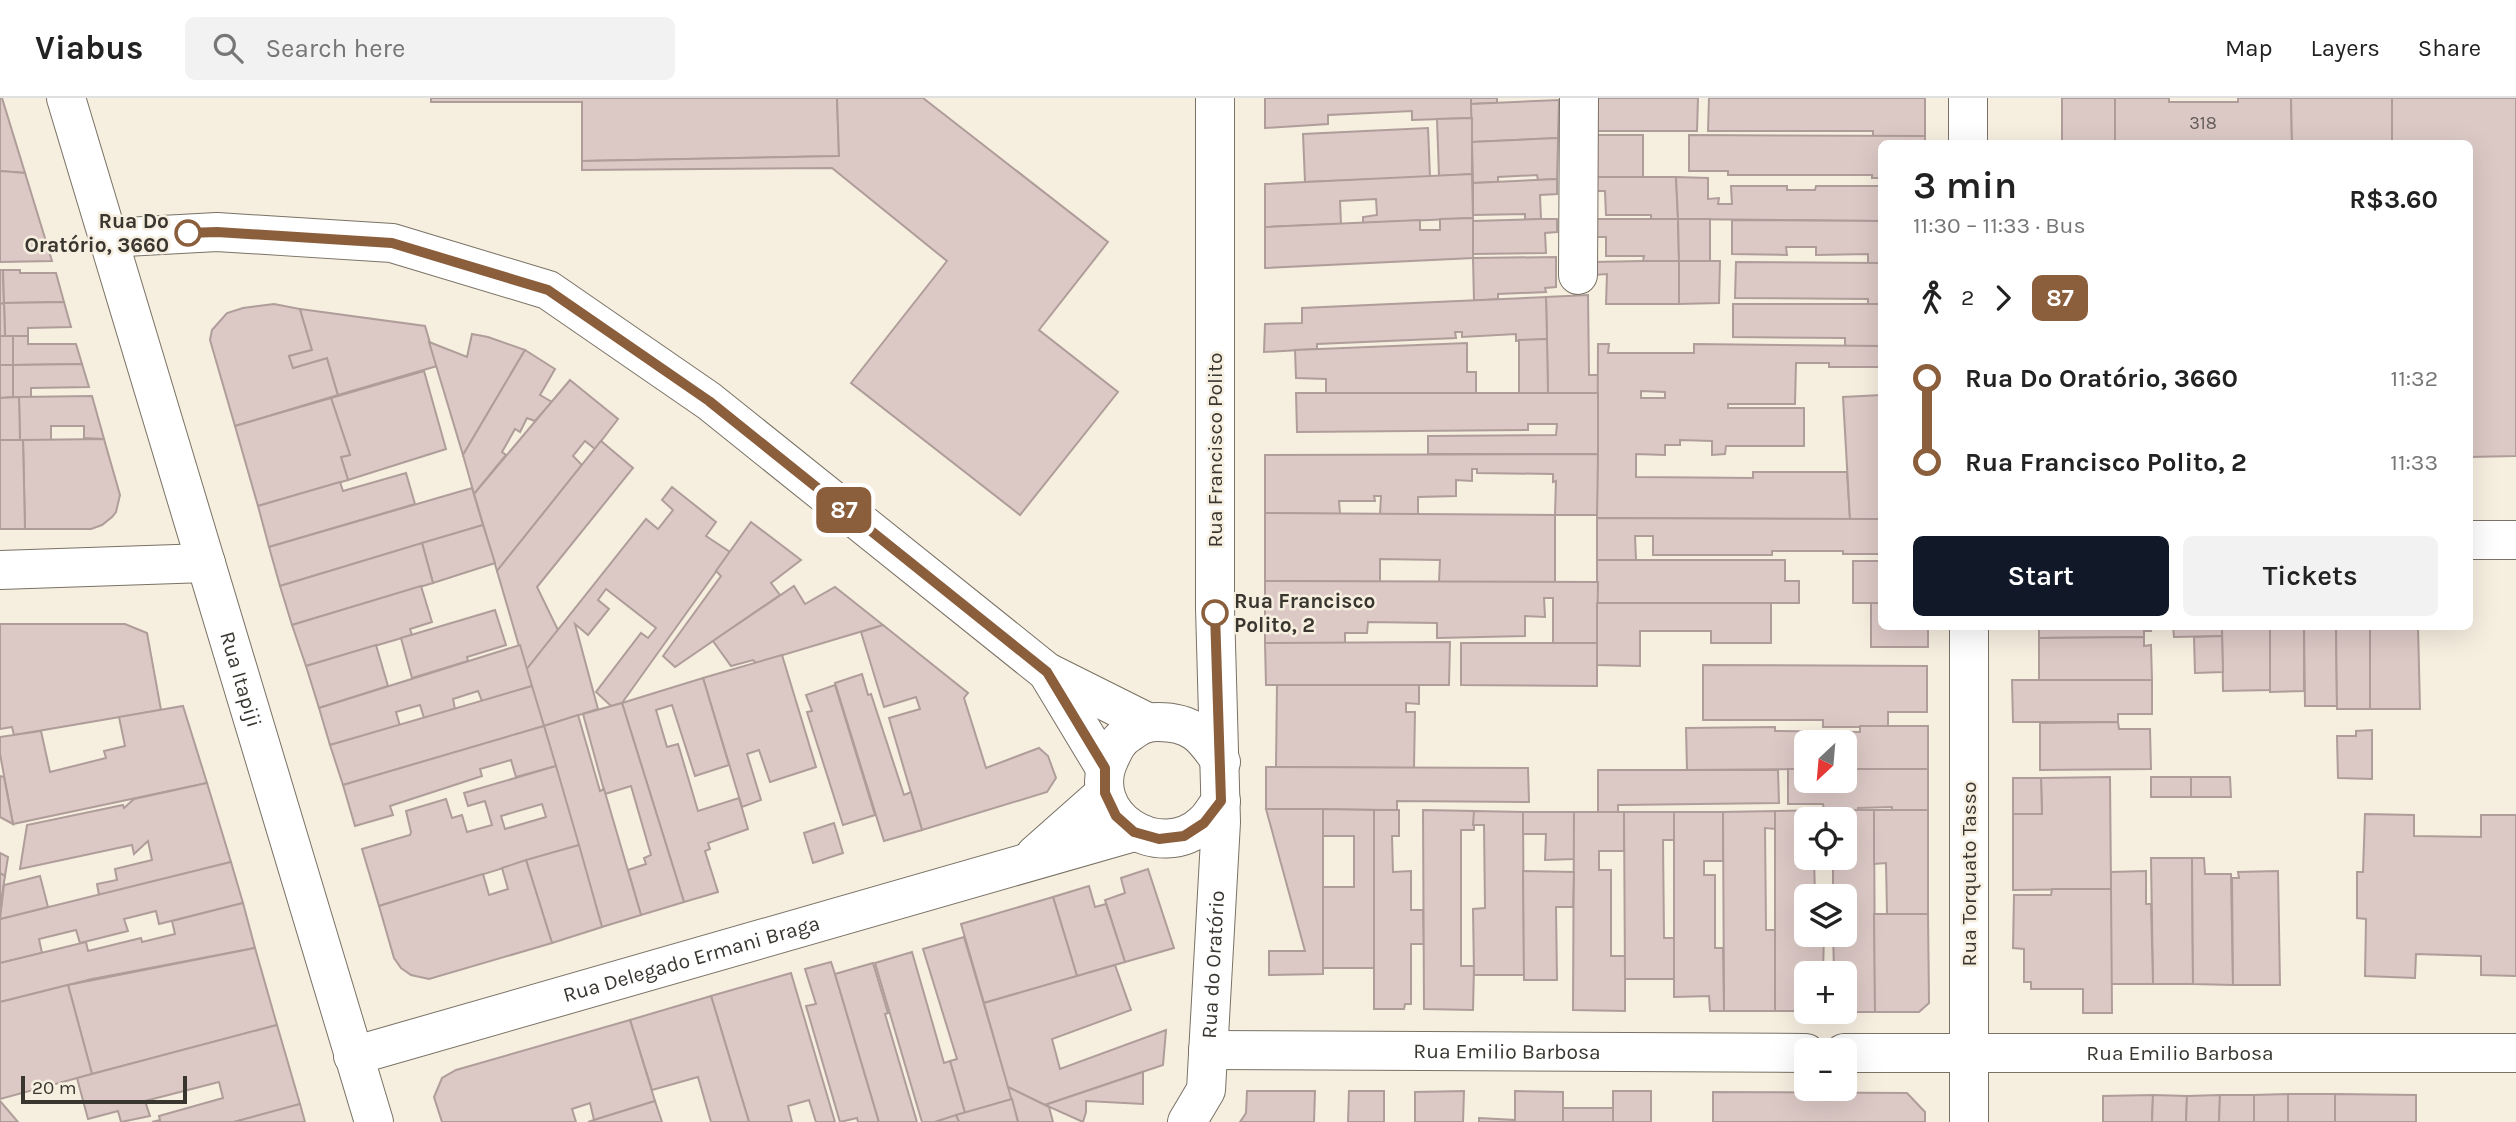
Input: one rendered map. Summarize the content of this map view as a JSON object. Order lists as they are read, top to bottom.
{
  "streets": {
    "street": [
      "Rua Francisco Polito",
      "Rua Itapiji",
      "Rua Torquato Tasso",
      "Rua Delegado Ermani Braga",
      "Rua do Oratório",
      "Rua Emilio Barbosa"
    ]
  },
  "crossings": [
    ["Rua Francisco Polito", "Rua Delegado Ermani Braga"],
    ["Rua Francisco Polito", "Rua do Oratório"],
    ["Rua Itapiji", "Rua Delegado Ermani Braga"],
    ["Rua Torquato Tasso", "Rua Emilio Barbosa"],
    ["Rua Delegado Ermani Braga", "Rua do Oratório"],
    ["Rua do Oratório", "Rua Emilio Barbosa"]
  ],
  "places": ["Rua Do Oratório, 3660", "Rua Francisco Polito, 2"],
  "lines": ["bus line 87"],
  "house_numbers": ["318"],
  "scale_bar": "20 m",
  "north": "bottom left",
  "page": {
    "header": "Viabus",
    "search": "Search here",
    "nav": ["Map", "Layers", "Share"],
    "on_map": "87",
    "heading": ["3 min", "11:30 – 11:33 · Bus", "R$3.60"],
    "legs": ["2", "87"],
    "list": [
      {
        "name": "Rua Do Oratório, 3660",
        "value": "11:32"
      },
      {
        "name": "Rua Francisco Polito, 2",
        "value": "11:33"
      }
    ],
    "buttons": ["Start", "Tickets"],
    "map_buttons": ["+", "−"],
    "scale": "20 m"
  }
}
